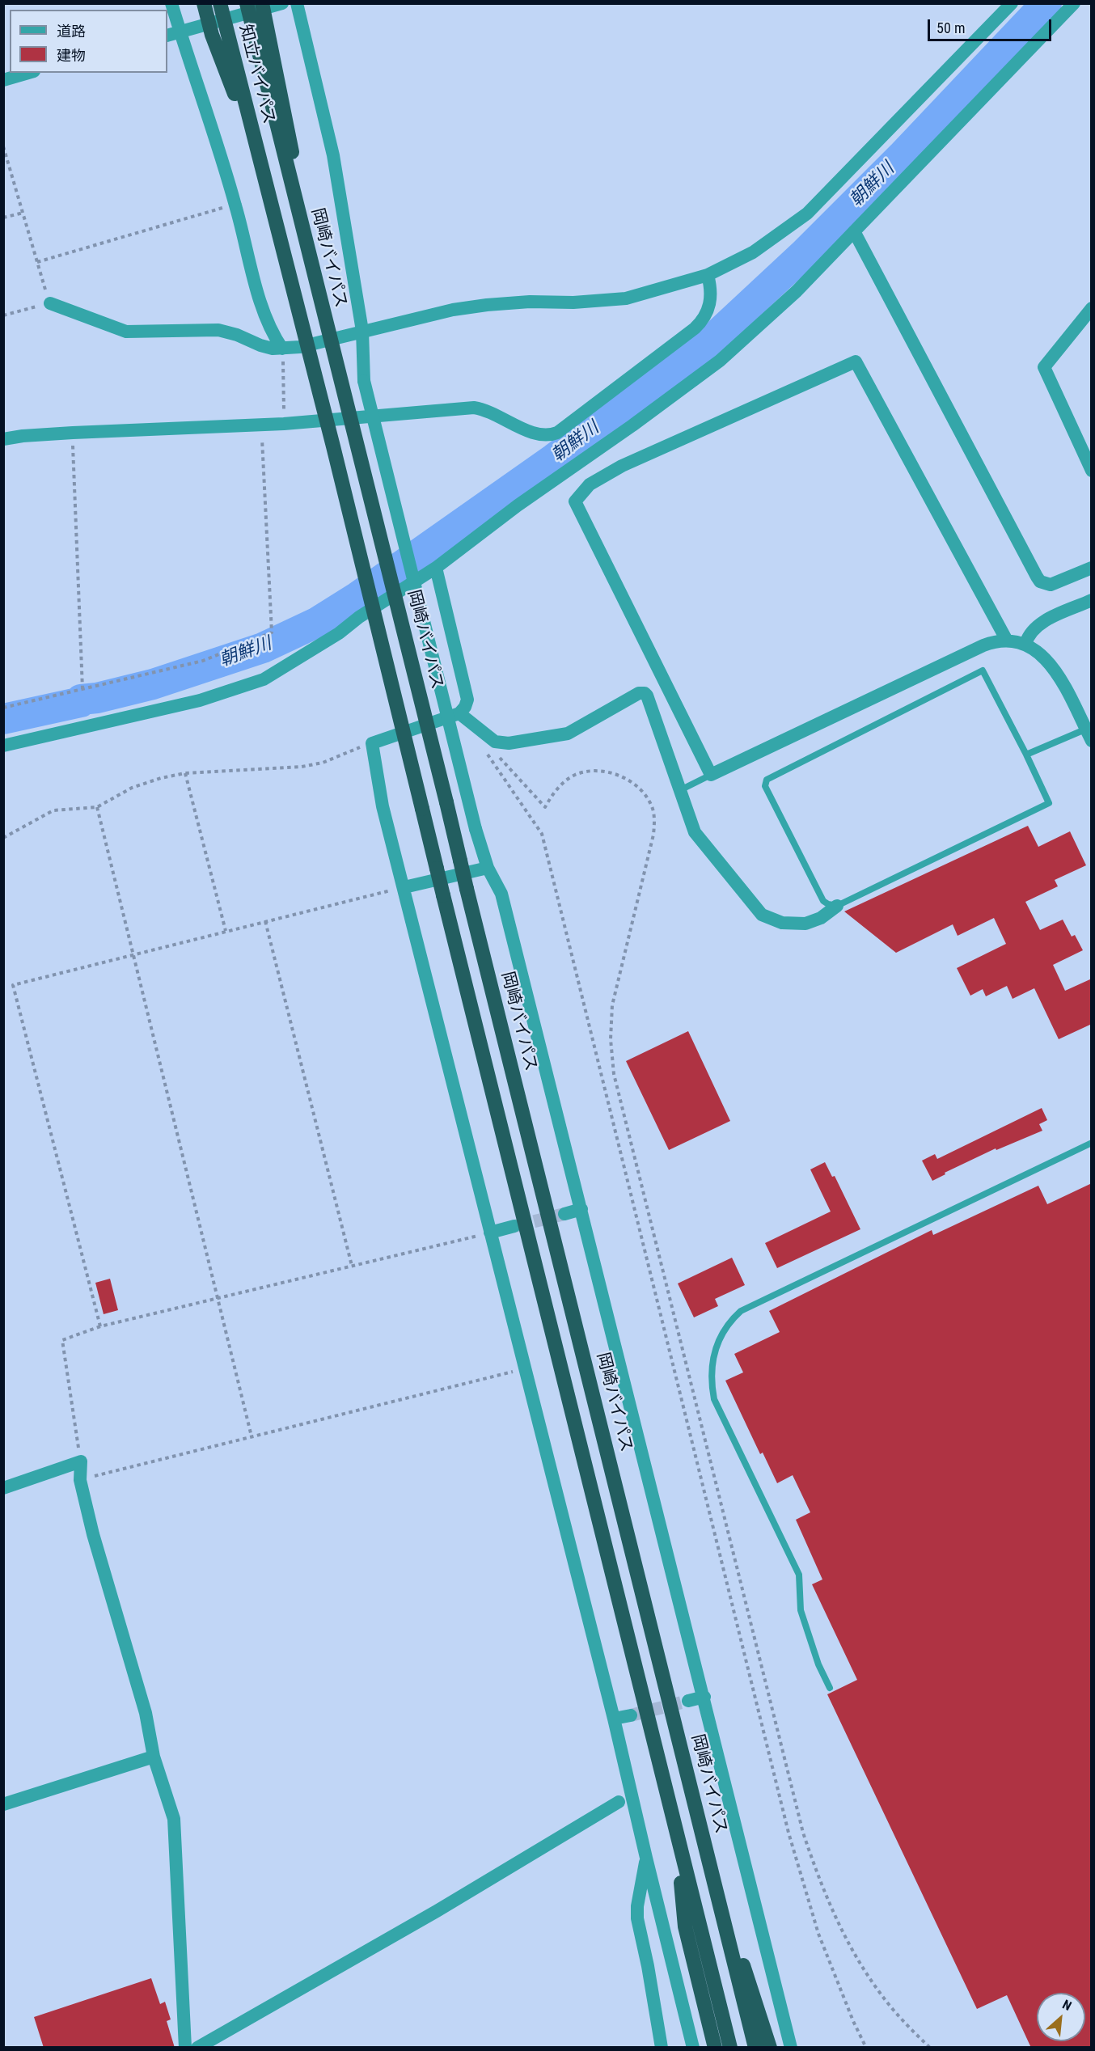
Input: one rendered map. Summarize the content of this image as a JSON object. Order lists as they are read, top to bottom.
{
  "streets": {
    "highway": ["知立バイパス", "岡崎バイパス"]
  },
  "water": ["朝鮮川"],
  "legend": ["道路", "建物"],
  "scale_bar": "50 m",
  "north": "top right"
}
